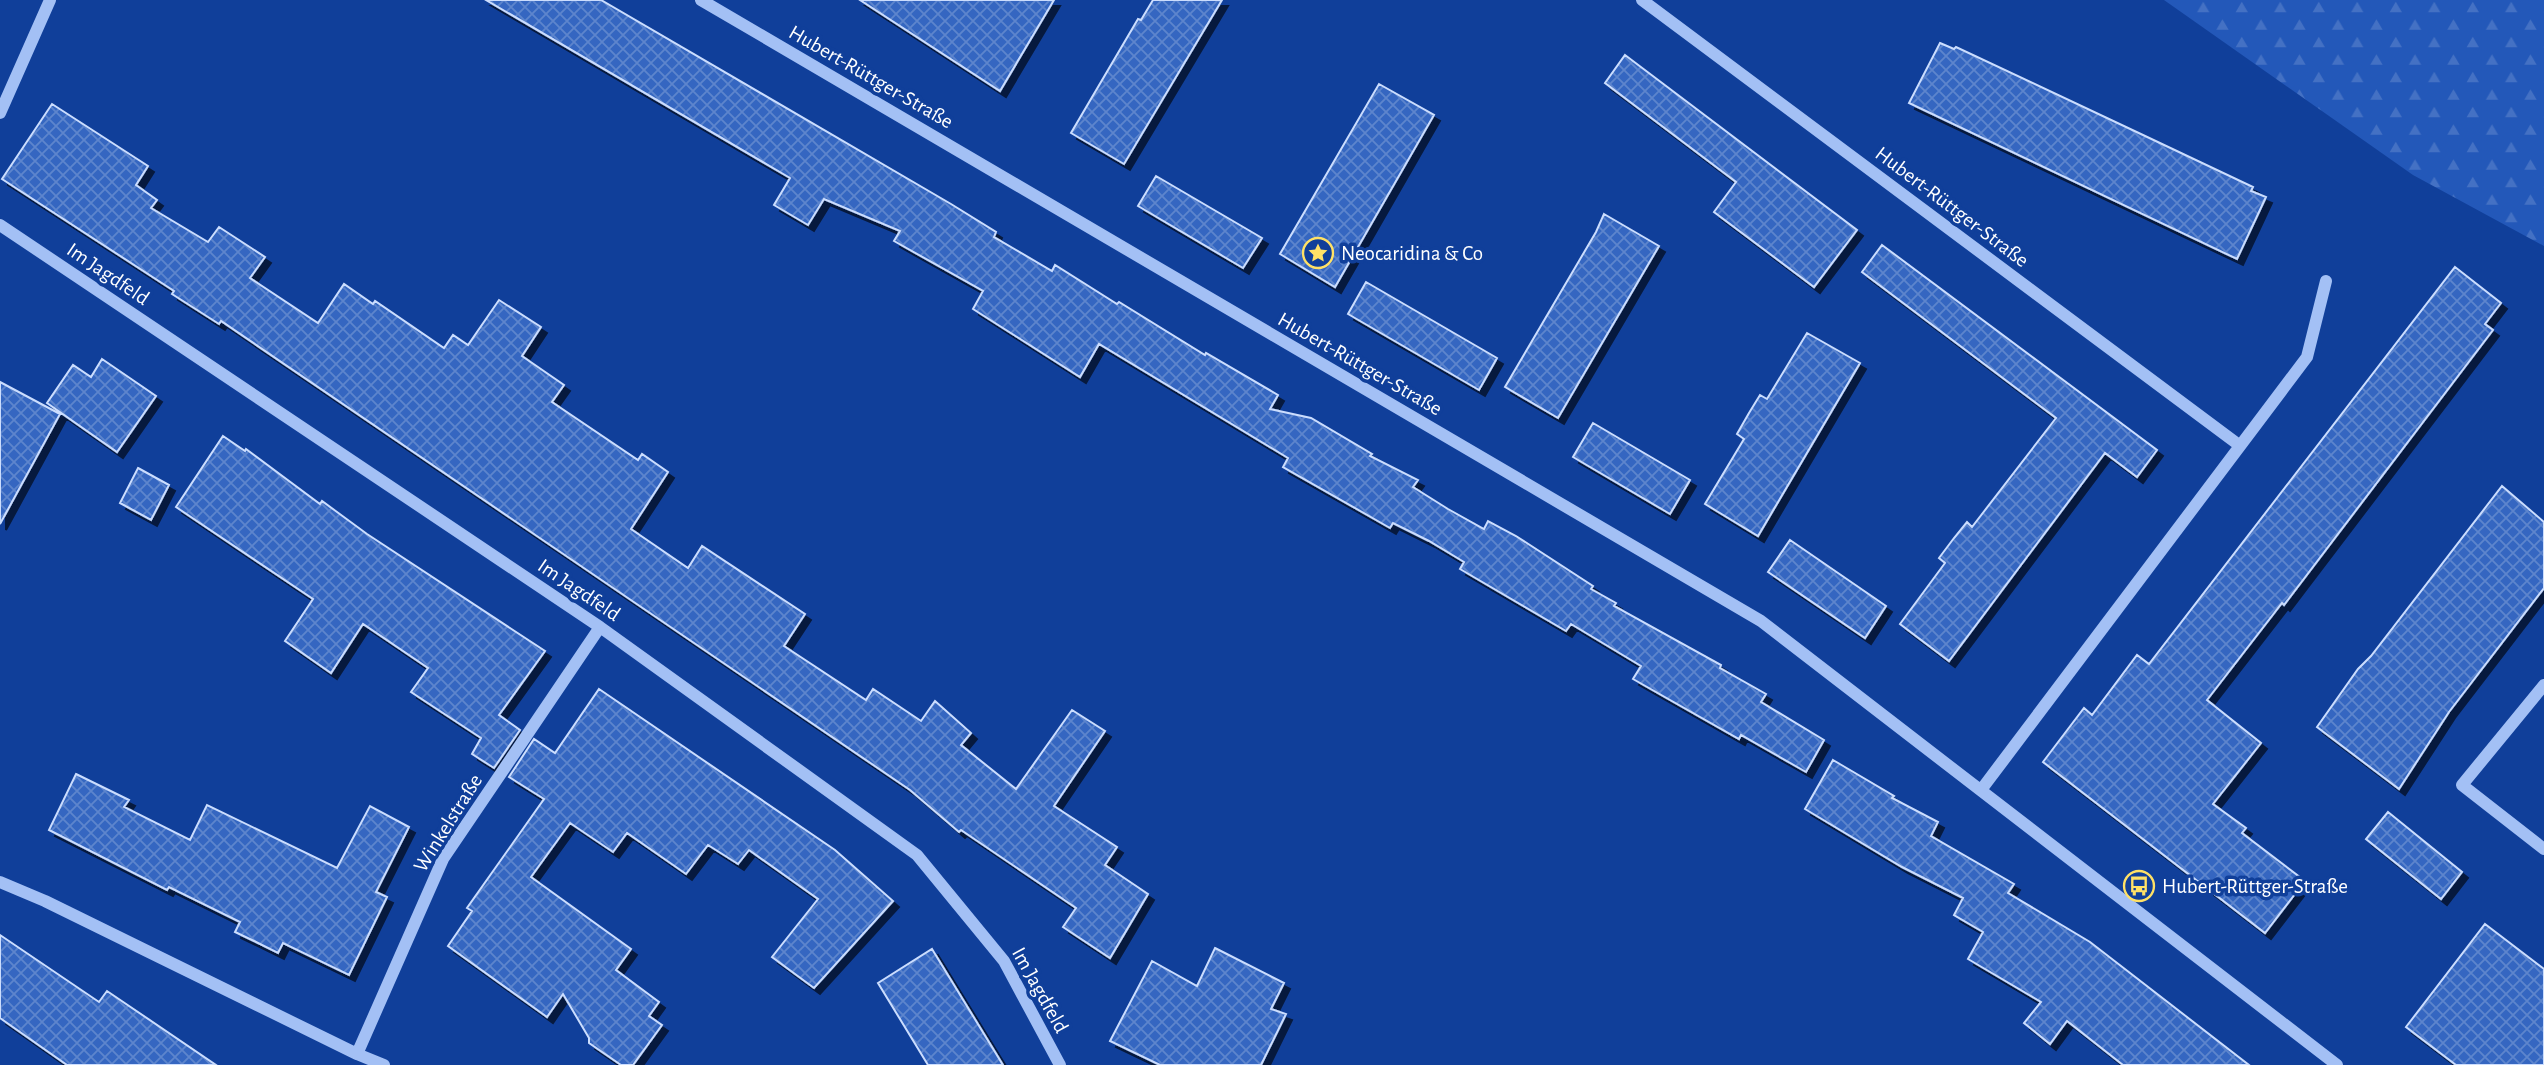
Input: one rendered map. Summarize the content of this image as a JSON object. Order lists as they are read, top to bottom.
{
  "streets": {
    "street": ["Hubert-Rüttger-Straße", "Im Jagdfeld", "Winkelstraße"]
  },
  "crossings": [
    ["Im Jagdfeld", "Winkelstraße"]
  ],
  "places": {
    "place": ["Neocaridina & Co"],
    "bus stop": ["Hubert-Rüttger-Straße"]
  }
}
